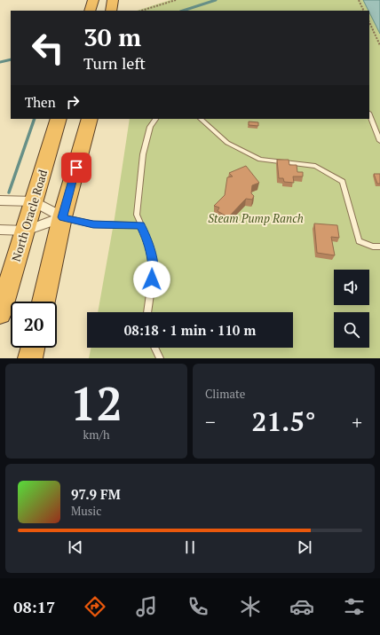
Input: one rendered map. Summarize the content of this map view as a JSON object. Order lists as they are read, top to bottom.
{
  "streets": {
    "highway": ["North Oracle Road"]
  },
  "parks": ["Steam Pump Ranch"],
  "page": {
    "turn": ["30 m", "Turn left"],
    "then": "Then",
    "limit": "20",
    "trip": "08:18 · 1 min · 110 m",
    "tile": [
      ["12", "km/h"],
      "Climate"
    ],
    "heat": ["−", "21.5°", "+"],
    "song": ["97.9 FM", "Music"],
    "tabs": "08:17"
  }
}
